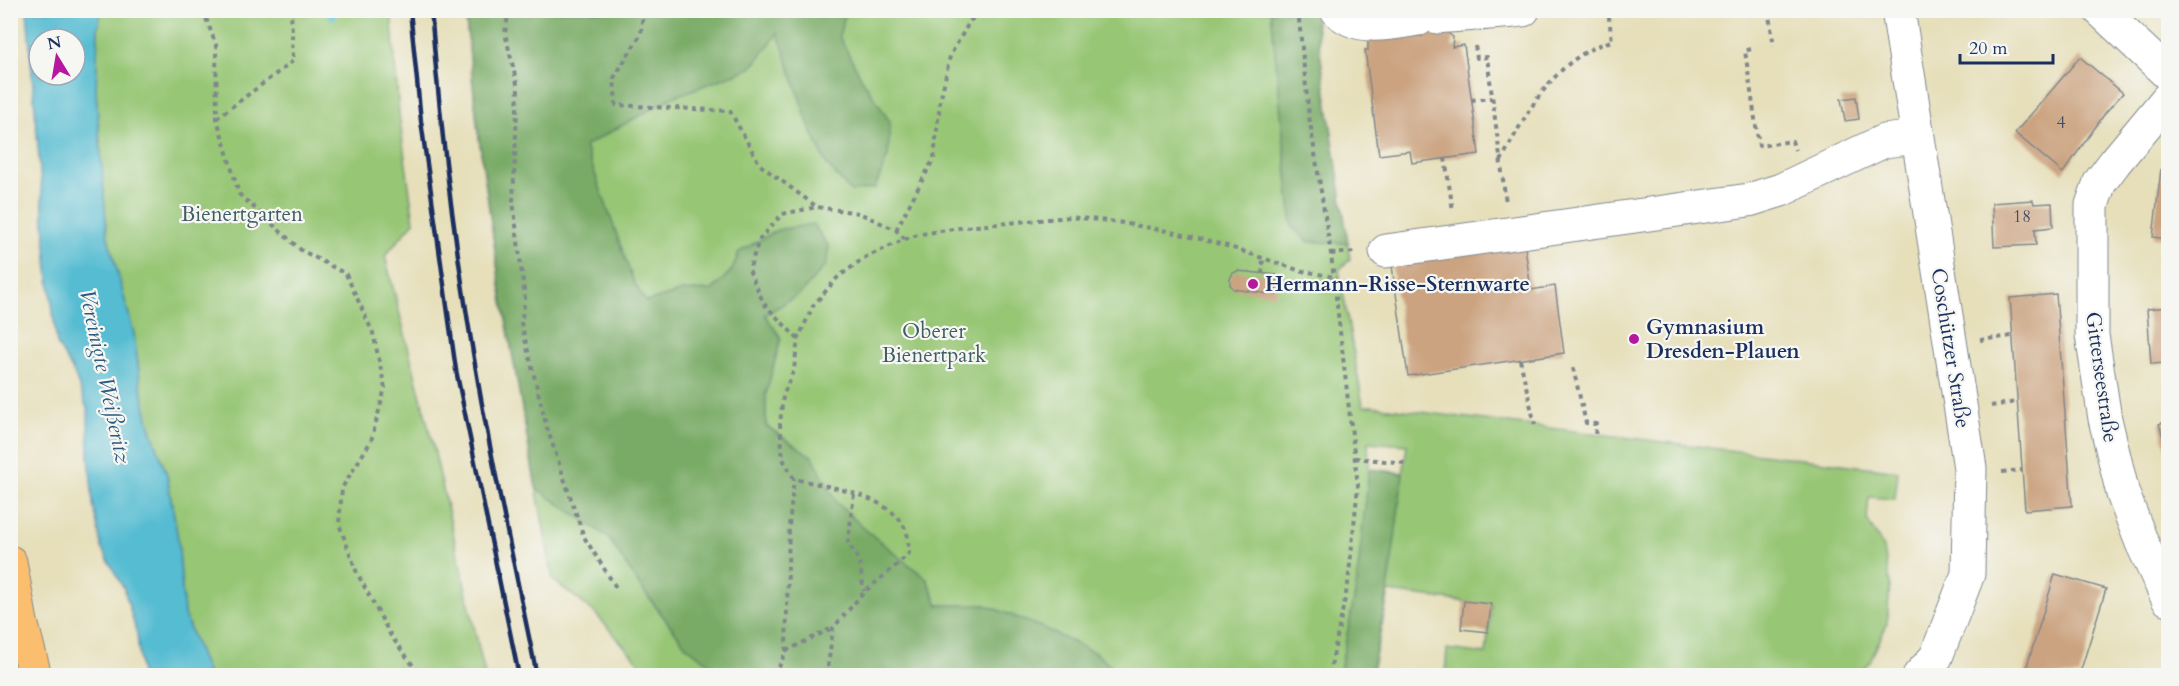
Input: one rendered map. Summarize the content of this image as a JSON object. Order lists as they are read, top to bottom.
{
  "streets": {
    "street": ["Coschützer Straße", "Gitterseestraße"]
  },
  "water": ["Vereinigte Weißeritz"],
  "parks": ["Bienertgarten", "Oberer Bienertpark"],
  "places": ["Hermann-Risse-Sternwarte", "Gymnasium Dresden-Plauen"],
  "house_numbers": ["4", "18"],
  "scale_bar": "20 m",
  "north": "top"
}
